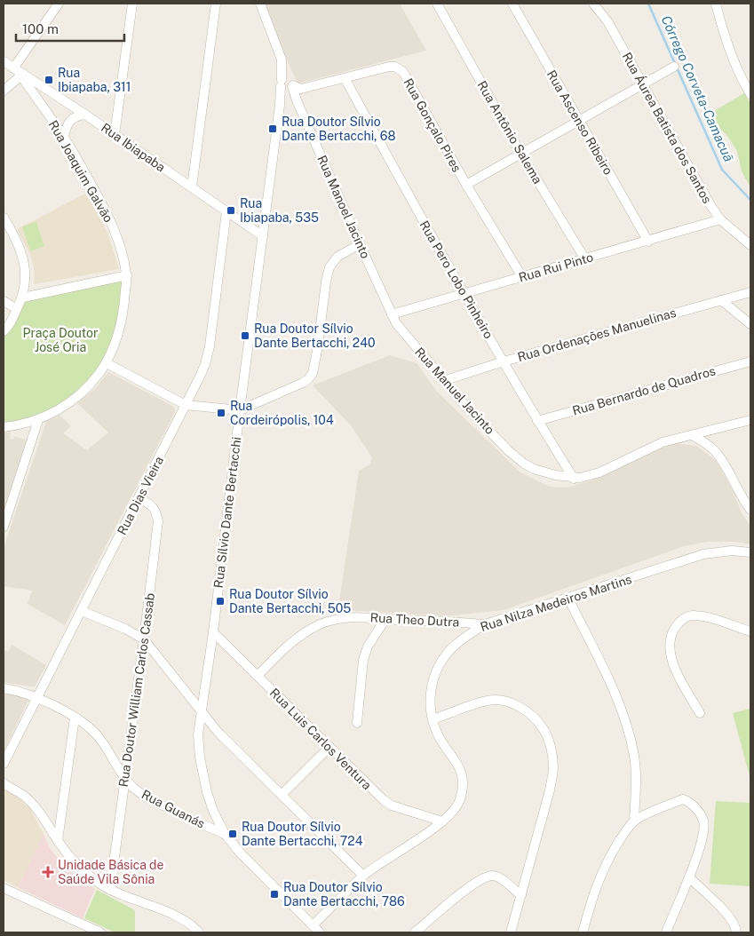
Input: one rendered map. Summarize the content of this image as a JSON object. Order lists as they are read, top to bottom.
{
  "streets": {
    "street": [
      "Rua Ascenso Ribeiro",
      "Rua Gonçalo Pires",
      "Rua Áurea Batista dos Santos",
      "Rua Antônio Salema",
      "Rua Ibiapaba",
      "Rua Joaquim Galvão",
      "Rua Manoel Jacinto",
      "Rua Rui Pinto",
      "Rua Pero Lobo Pinheiro",
      "Rua Ordenações Manuelinas",
      "Rua Manuel Jacinto",
      "Rua Bernardo de Quadros",
      "Rua Dias Vieira",
      "Rua Sílvio Dante Bertacchi",
      "Rua Nilza Medeiros Martins",
      "Rua Theo Dutra",
      "Rua Doutor William Carlos Cassab",
      "Rua Luis Carlos Ventura",
      "Rua Guanás"
    ]
  },
  "crossings": [
    ["Rua Ascenso Ribeiro", "Rua Rui Pinto"],
    ["Rua Gonçalo Pires", "Rua Manoel Jacinto"],
    ["Rua Gonçalo Pires", "Rua Rui Pinto"],
    ["Rua Gonçalo Pires", "Rua Pero Lobo Pinheiro"],
    ["Rua Gonçalo Pires", "Rua Sílvio Dante Bertacchi"],
    ["Rua Áurea Batista dos Santos", "Rua Rui Pinto"],
    ["Rua Antônio Salema", "Rua Rui Pinto"],
    ["Rua Ibiapaba", "Rua Joaquim Galvão"],
    ["Rua Ibiapaba", "Rua Dias Vieira"],
    ["Rua Ibiapaba", "Rua Sílvio Dante Bertacchi"],
    ["Rua Manoel Jacinto", "Rua Rui Pinto"],
    ["Rua Manoel Jacinto", "Rua Manuel Jacinto"],
    ["Rua Manoel Jacinto", "Rua Sílvio Dante Bertacchi"],
    ["Rua Rui Pinto", "Rua Pero Lobo Pinheiro"],
    ["Rua Rui Pinto", "Rua Manuel Jacinto"],
    ["Rua Pero Lobo Pinheiro", "Rua Ordenações Manuelinas"],
    ["Rua Pero Lobo Pinheiro", "Rua Manuel Jacinto"],
    ["Rua Pero Lobo Pinheiro", "Rua Bernardo de Quadros"],
    ["Rua Ordenações Manuelinas", "Rua Manuel Jacinto"],
    ["Rua Dias Vieira", "Rua Doutor William Carlos Cassab"],
    ["Rua Dias Vieira", "Rua Guanás"],
    ["Rua Sílvio Dante Bertacchi", "Rua Nilza Medeiros Martins"],
    ["Rua Sílvio Dante Bertacchi", "Rua Luis Carlos Ventura"],
    ["Rua Sílvio Dante Bertacchi", "Rua Guanás"],
    ["Rua Nilza Medeiros Martins", "Rua Theo Dutra"],
    ["Rua Nilza Medeiros Martins", "Rua Luis Carlos Ventura"],
    ["Rua Theo Dutra", "Rua Luis Carlos Ventura"],
    ["Rua Doutor William Carlos Cassab", "Rua Guanás"]
  ],
  "water": ["Córrego Corveta-Camacuã"],
  "parks": ["Praça Doutor José Oria"],
  "places": {
    "transit": [
      "Rua Ibiapaba, 311",
      "Rua Doutor Sílvio Dante Bertacchi, 68",
      "Rua Ibiapaba, 535",
      "Rua Doutor Sílvio Dante Bertacchi, 240",
      "Rua Cordeirópolis, 104",
      "Rua Doutor Sílvio Dante Bertacchi, 505",
      "Rua Doutor Sílvio Dante Bertacchi, 724",
      "Rua Doutor Sílvio Dante Bertacchi, 786"
    ],
    "health": ["Unidade Básica de Saúde Vila Sônia"]
  },
  "scale_bar": "100 m"
}
